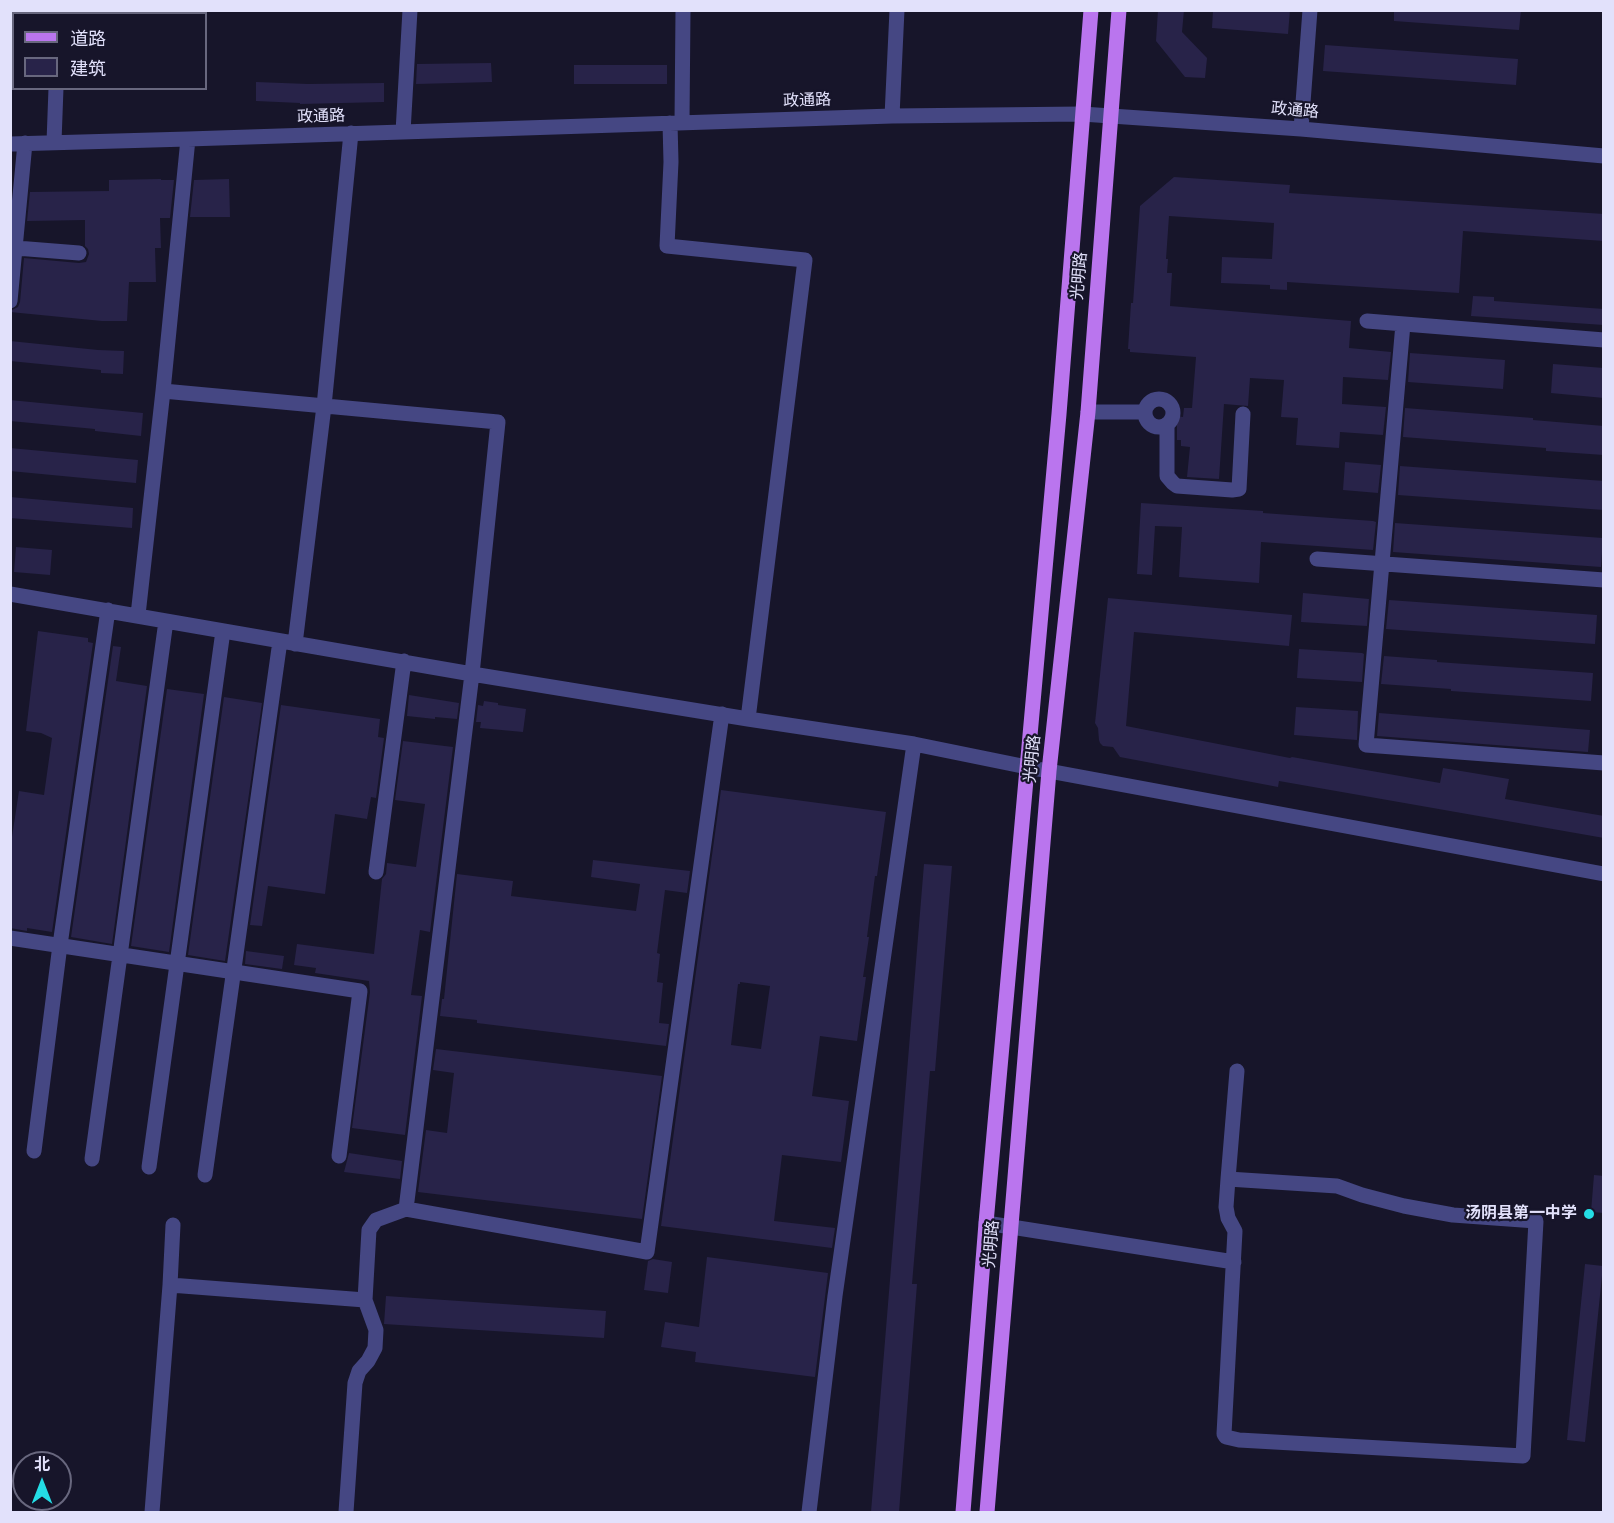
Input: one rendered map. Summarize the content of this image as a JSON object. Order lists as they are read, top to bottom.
{
  "streets": {
    "main road": ["光明路"],
    "street": ["政通路"]
  },
  "crossings": [
    ["政通路", "光明路"]
  ],
  "places": ["汤阴县第一中学"],
  "legend": ["道路", "建筑"],
  "north": "top"
}
